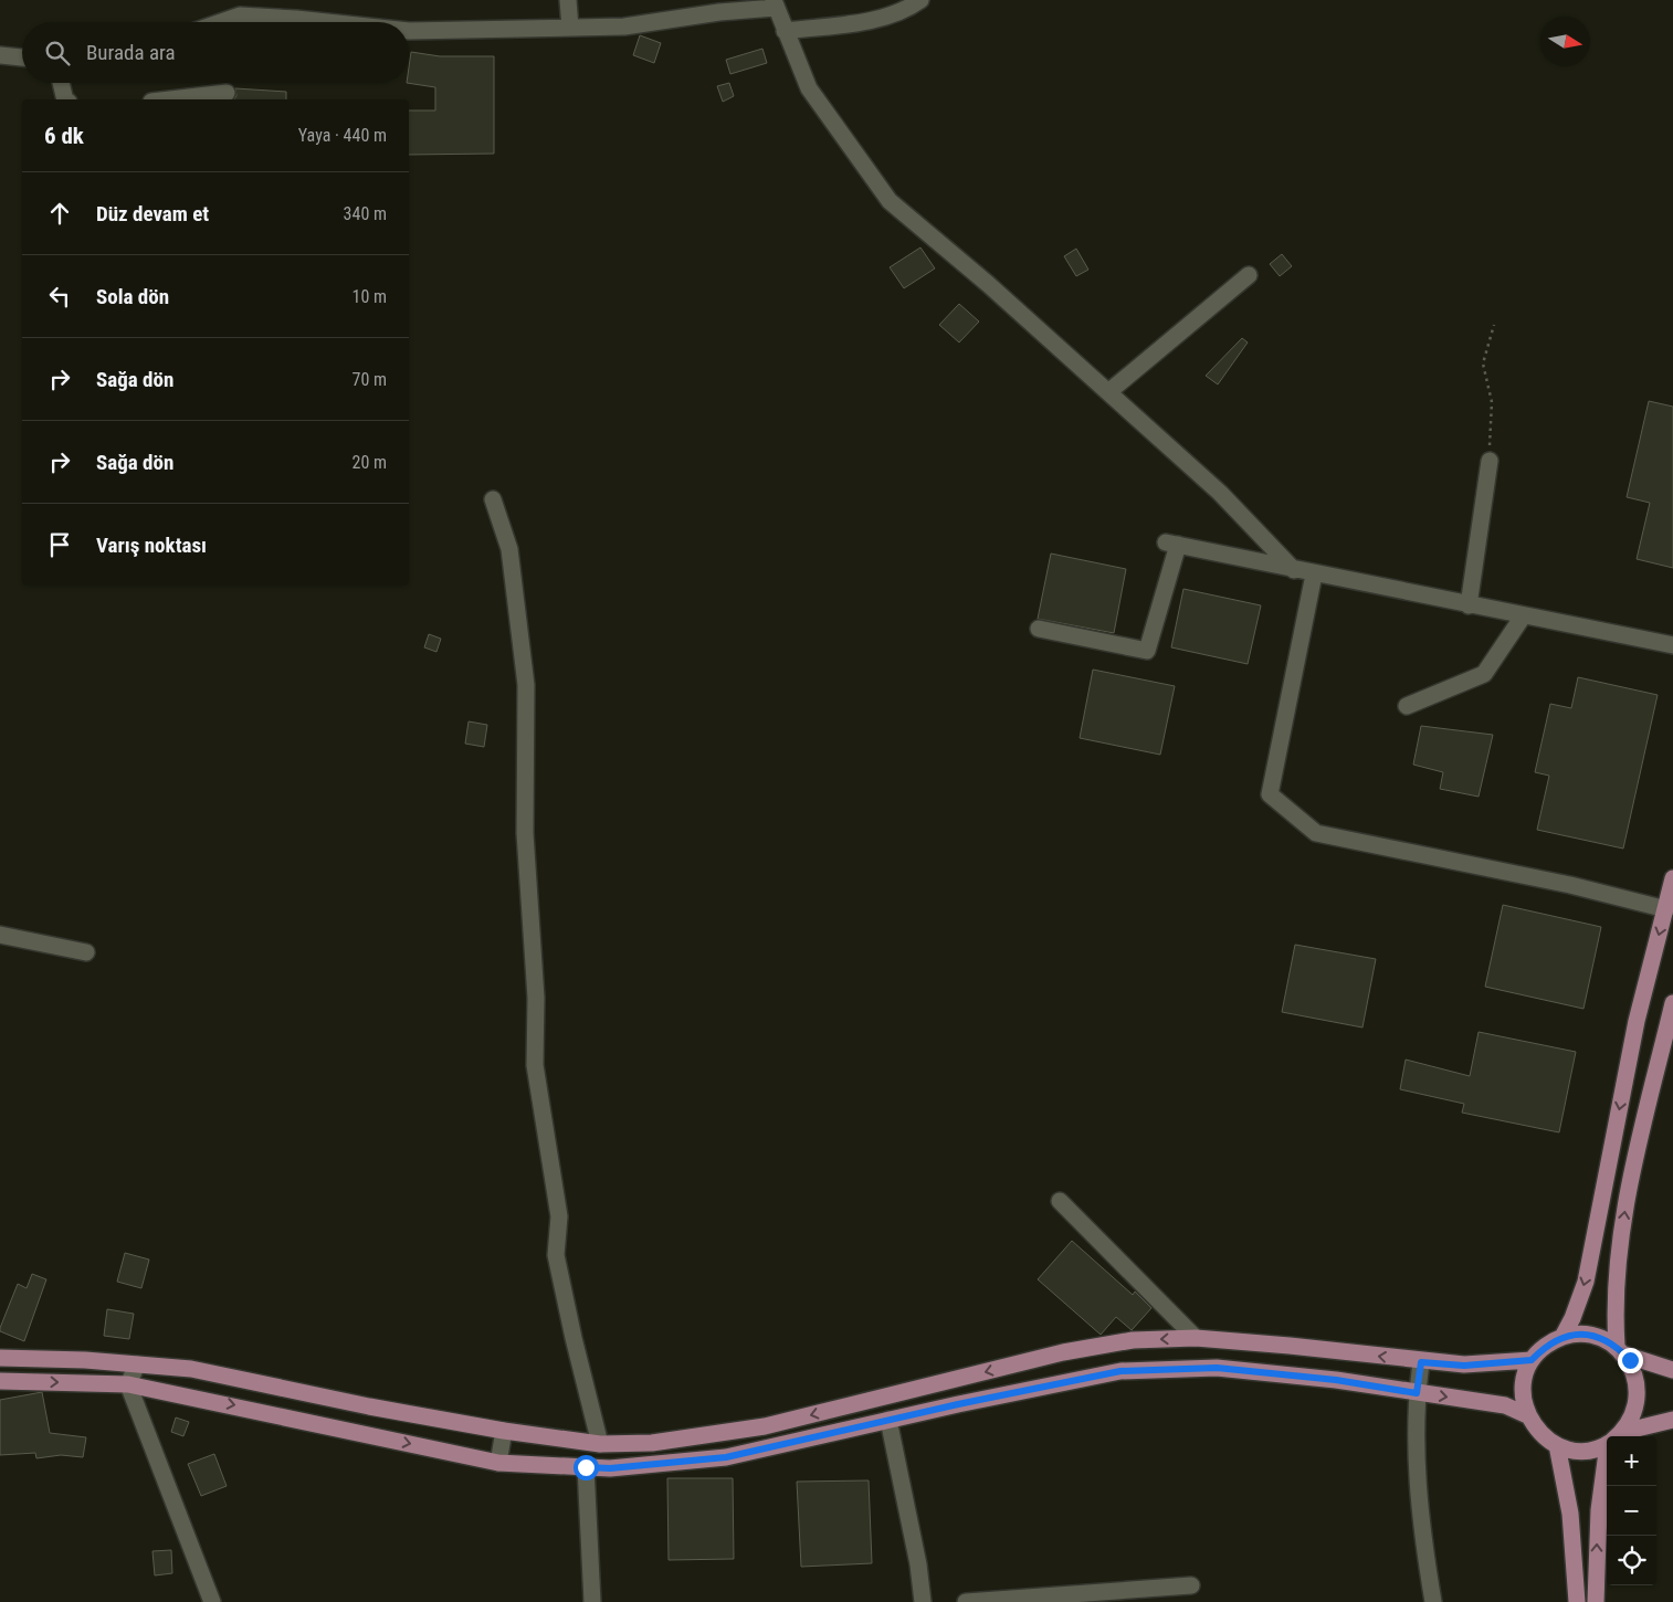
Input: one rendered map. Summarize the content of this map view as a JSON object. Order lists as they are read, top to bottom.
{
  "north": "right",
  "page": {
    "search": "Burada ara",
    "heading": ["6 dk", "Yaya · 440 m"],
    "list": [
      ["Düz devam et", "340 m"],
      ["Sola dön", "10 m"],
      ["Sağa dön", "70 m"],
      ["Sağa dön", "20 m"],
      "Varış noktası"
    ],
    "map_buttons": ["+", "−"]
  }
}
